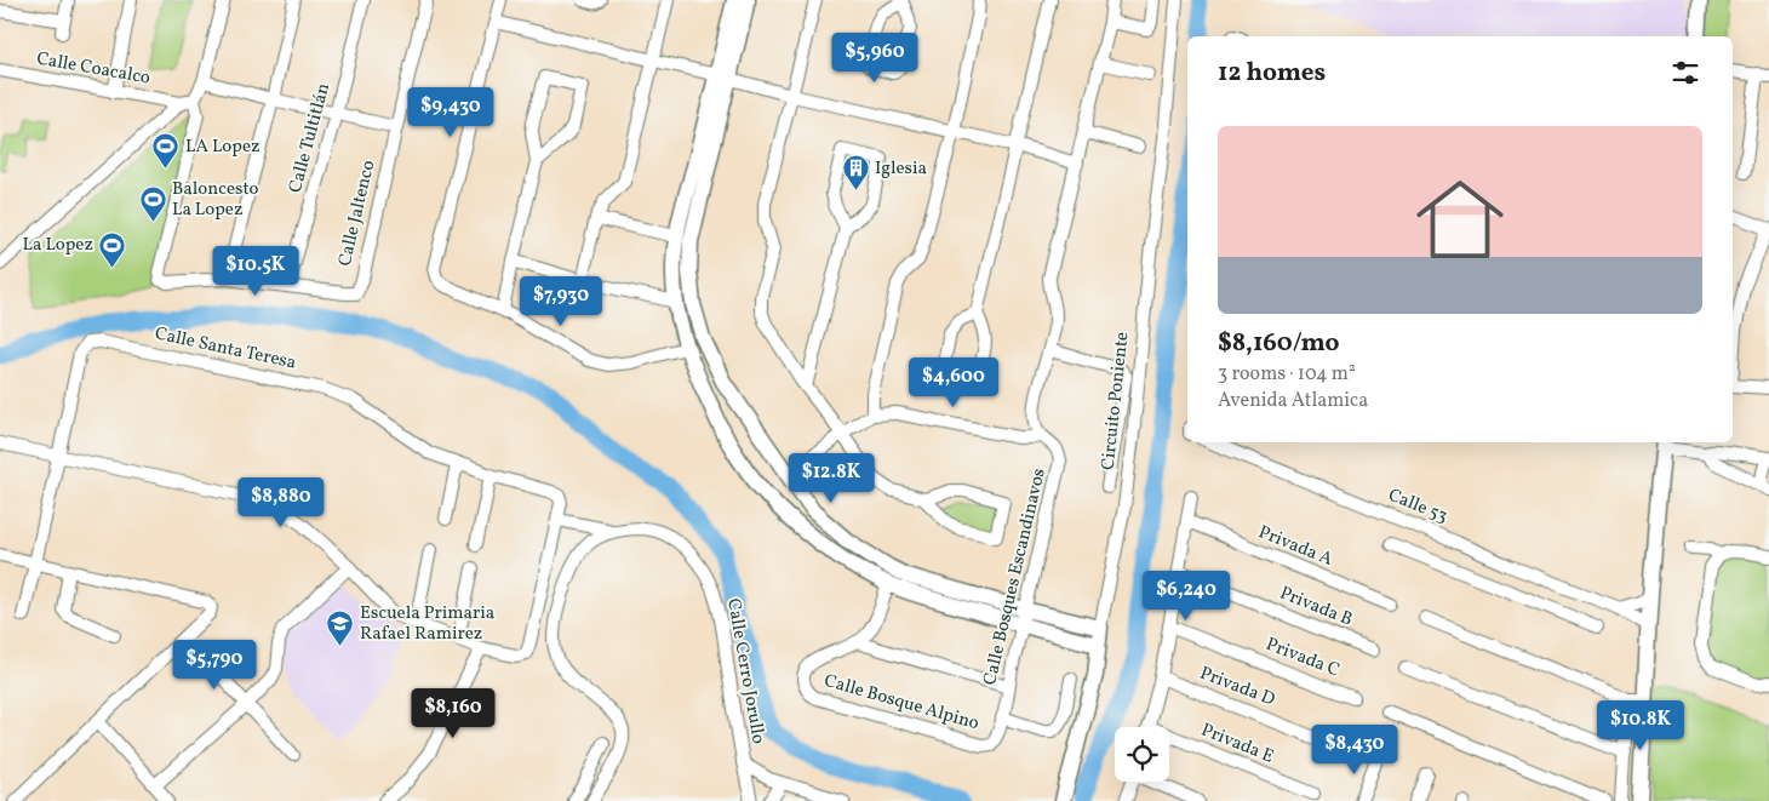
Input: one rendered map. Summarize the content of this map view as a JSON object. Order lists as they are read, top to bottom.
{
  "streets": {
    "main road": ["Circuito Poniente"],
    "street": [
      "Calle Coacalco",
      "Calle Tultitlán",
      "Calle Jaltenco",
      "Calle Santa Teresa",
      "Calle 53",
      "Privada A",
      "Calle Bosques Escandinavos",
      "Privada B",
      "Privada C",
      "Calle Cerro Jorullo",
      "Privada D",
      "Calle Bosque Alpino",
      "Privada E"
    ]
  },
  "crossings": [
    ["Calle Tultitlán", "Calle Jaltenco"],
    ["Calle Bosques Escandinavos", "Calle Bosque Alpino"]
  ],
  "places": {
    "sports": ["LA Lopez", "Baloncesto La Lopez", "La Lopez"],
    "building": ["Iglesia"],
    "school or university": ["Escuela Primaria Rafael Ramirez"]
  },
  "page": {
    "price": [
      "$5,960",
      "$9,430",
      "$10.5K",
      "$7,930",
      "$4,600",
      "$12.8K",
      "$8,880",
      "$6,240",
      "$5,790",
      "$8,160",
      "$10.8K",
      "$8,430"
    ],
    "heading": "12 homes",
    "list": [
      {
        "name": "$8,160/mo",
        "note": "3 rooms · 104 m² · Avenida Atlamica"
      }
    ]
  }
}
